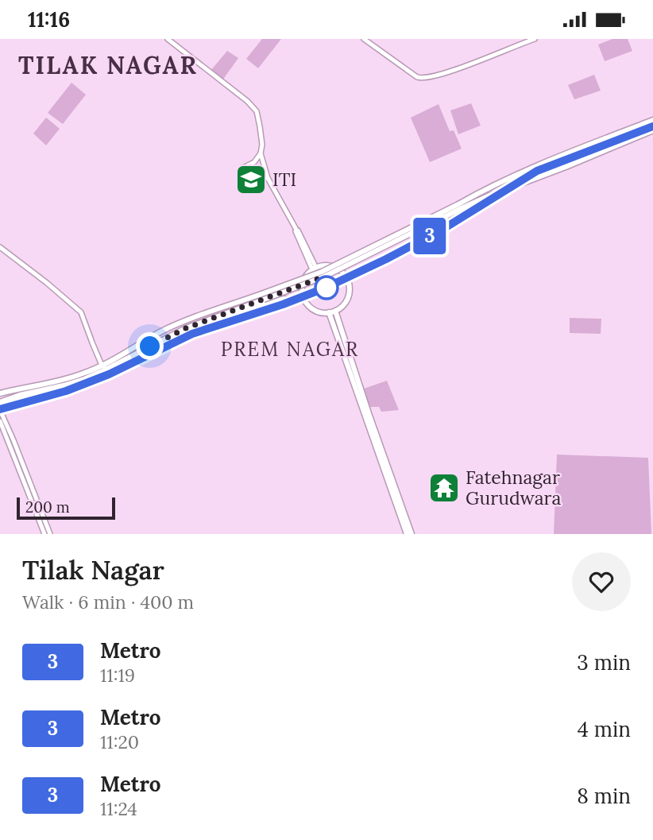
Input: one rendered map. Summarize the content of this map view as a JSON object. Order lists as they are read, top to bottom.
{
  "districts": ["TILAK NAGAR", "PREM NAGAR"],
  "places": {
    "school or university": ["ITI"],
    "temple": ["Fatehnagar Gurudwara"]
  },
  "lines": ["metro line 3"],
  "scale_bar": "200 m",
  "page": {
    "status": "11:16",
    "on_map": "3",
    "scale": "200 m",
    "heading": ["Tilak Nagar", "Walk · 6 min · 400 m"],
    "list": [
      {
        "mark": "3",
        "name": "Metro",
        "note": "11:19",
        "value": "3 min"
      },
      {
        "mark": "3",
        "name": "Metro",
        "note": "11:20",
        "value": "4 min"
      },
      {
        "mark": "3",
        "name": "Metro",
        "note": "11:24",
        "value": "8 min"
      }
    ]
  }
}
